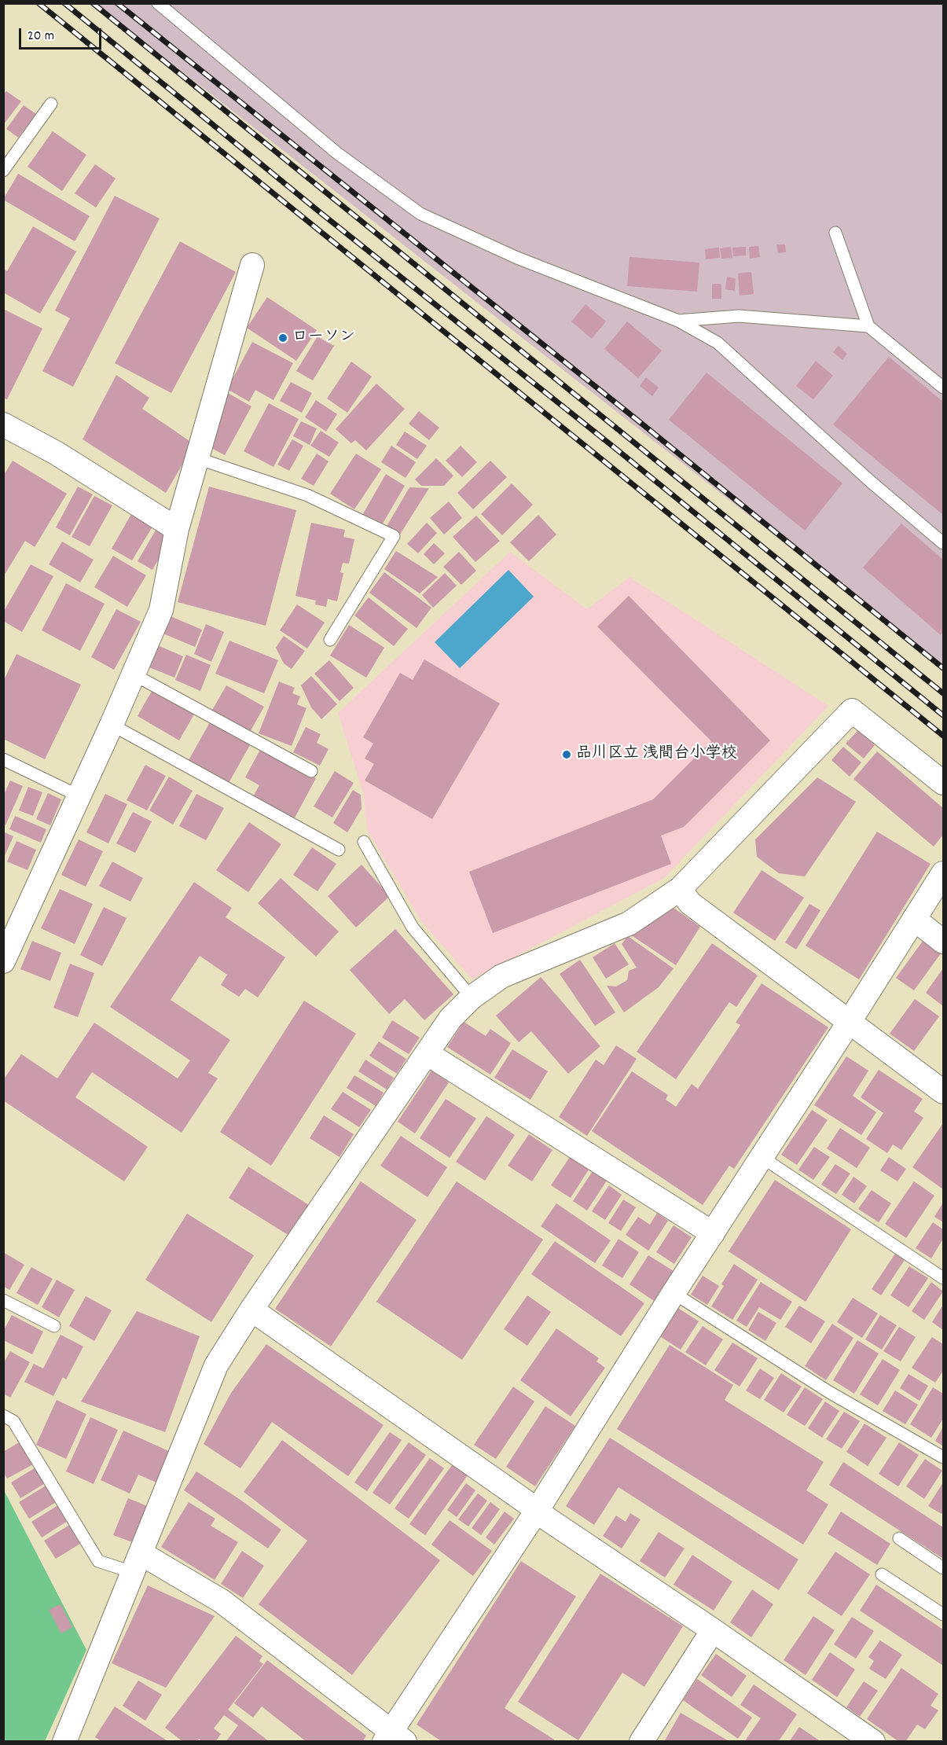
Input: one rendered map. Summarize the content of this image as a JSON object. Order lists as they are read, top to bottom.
{
  "places": ["ローソン", "品川区立 浅間台小学校"],
  "scale_bar": "20 m"
}
